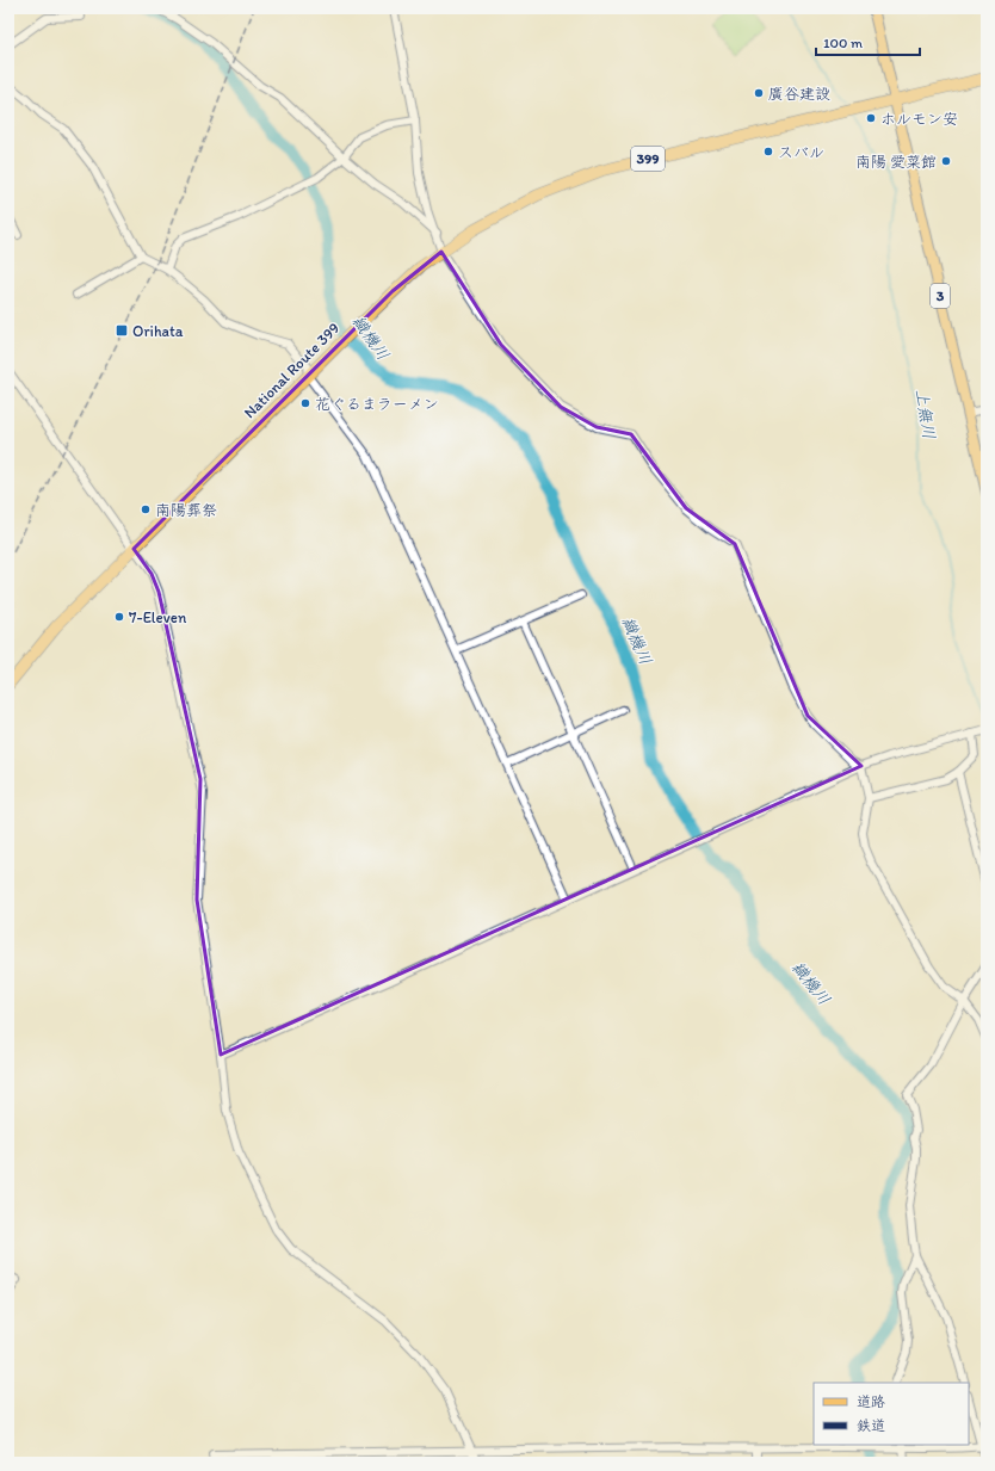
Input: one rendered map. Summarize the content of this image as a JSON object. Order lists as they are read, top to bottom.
{
  "streets": {
    "highway": ["399", "National Route 399"],
    "main road": ["3"]
  },
  "crossings": [
    ["3", "National Route 399"]
  ],
  "water": ["織機川", "上無川"],
  "places": {
    "other": [
      "廣谷建設",
      "ホルモン安",
      "スバル",
      "南陽 愛菜館",
      "花ぐるまラーメン",
      "南陽葬祭",
      "7-Eleven"
    ],
    "transit": ["Orihata"]
  },
  "legend": ["道路", "鉄道"],
  "scale_bar": "100 m"
}
